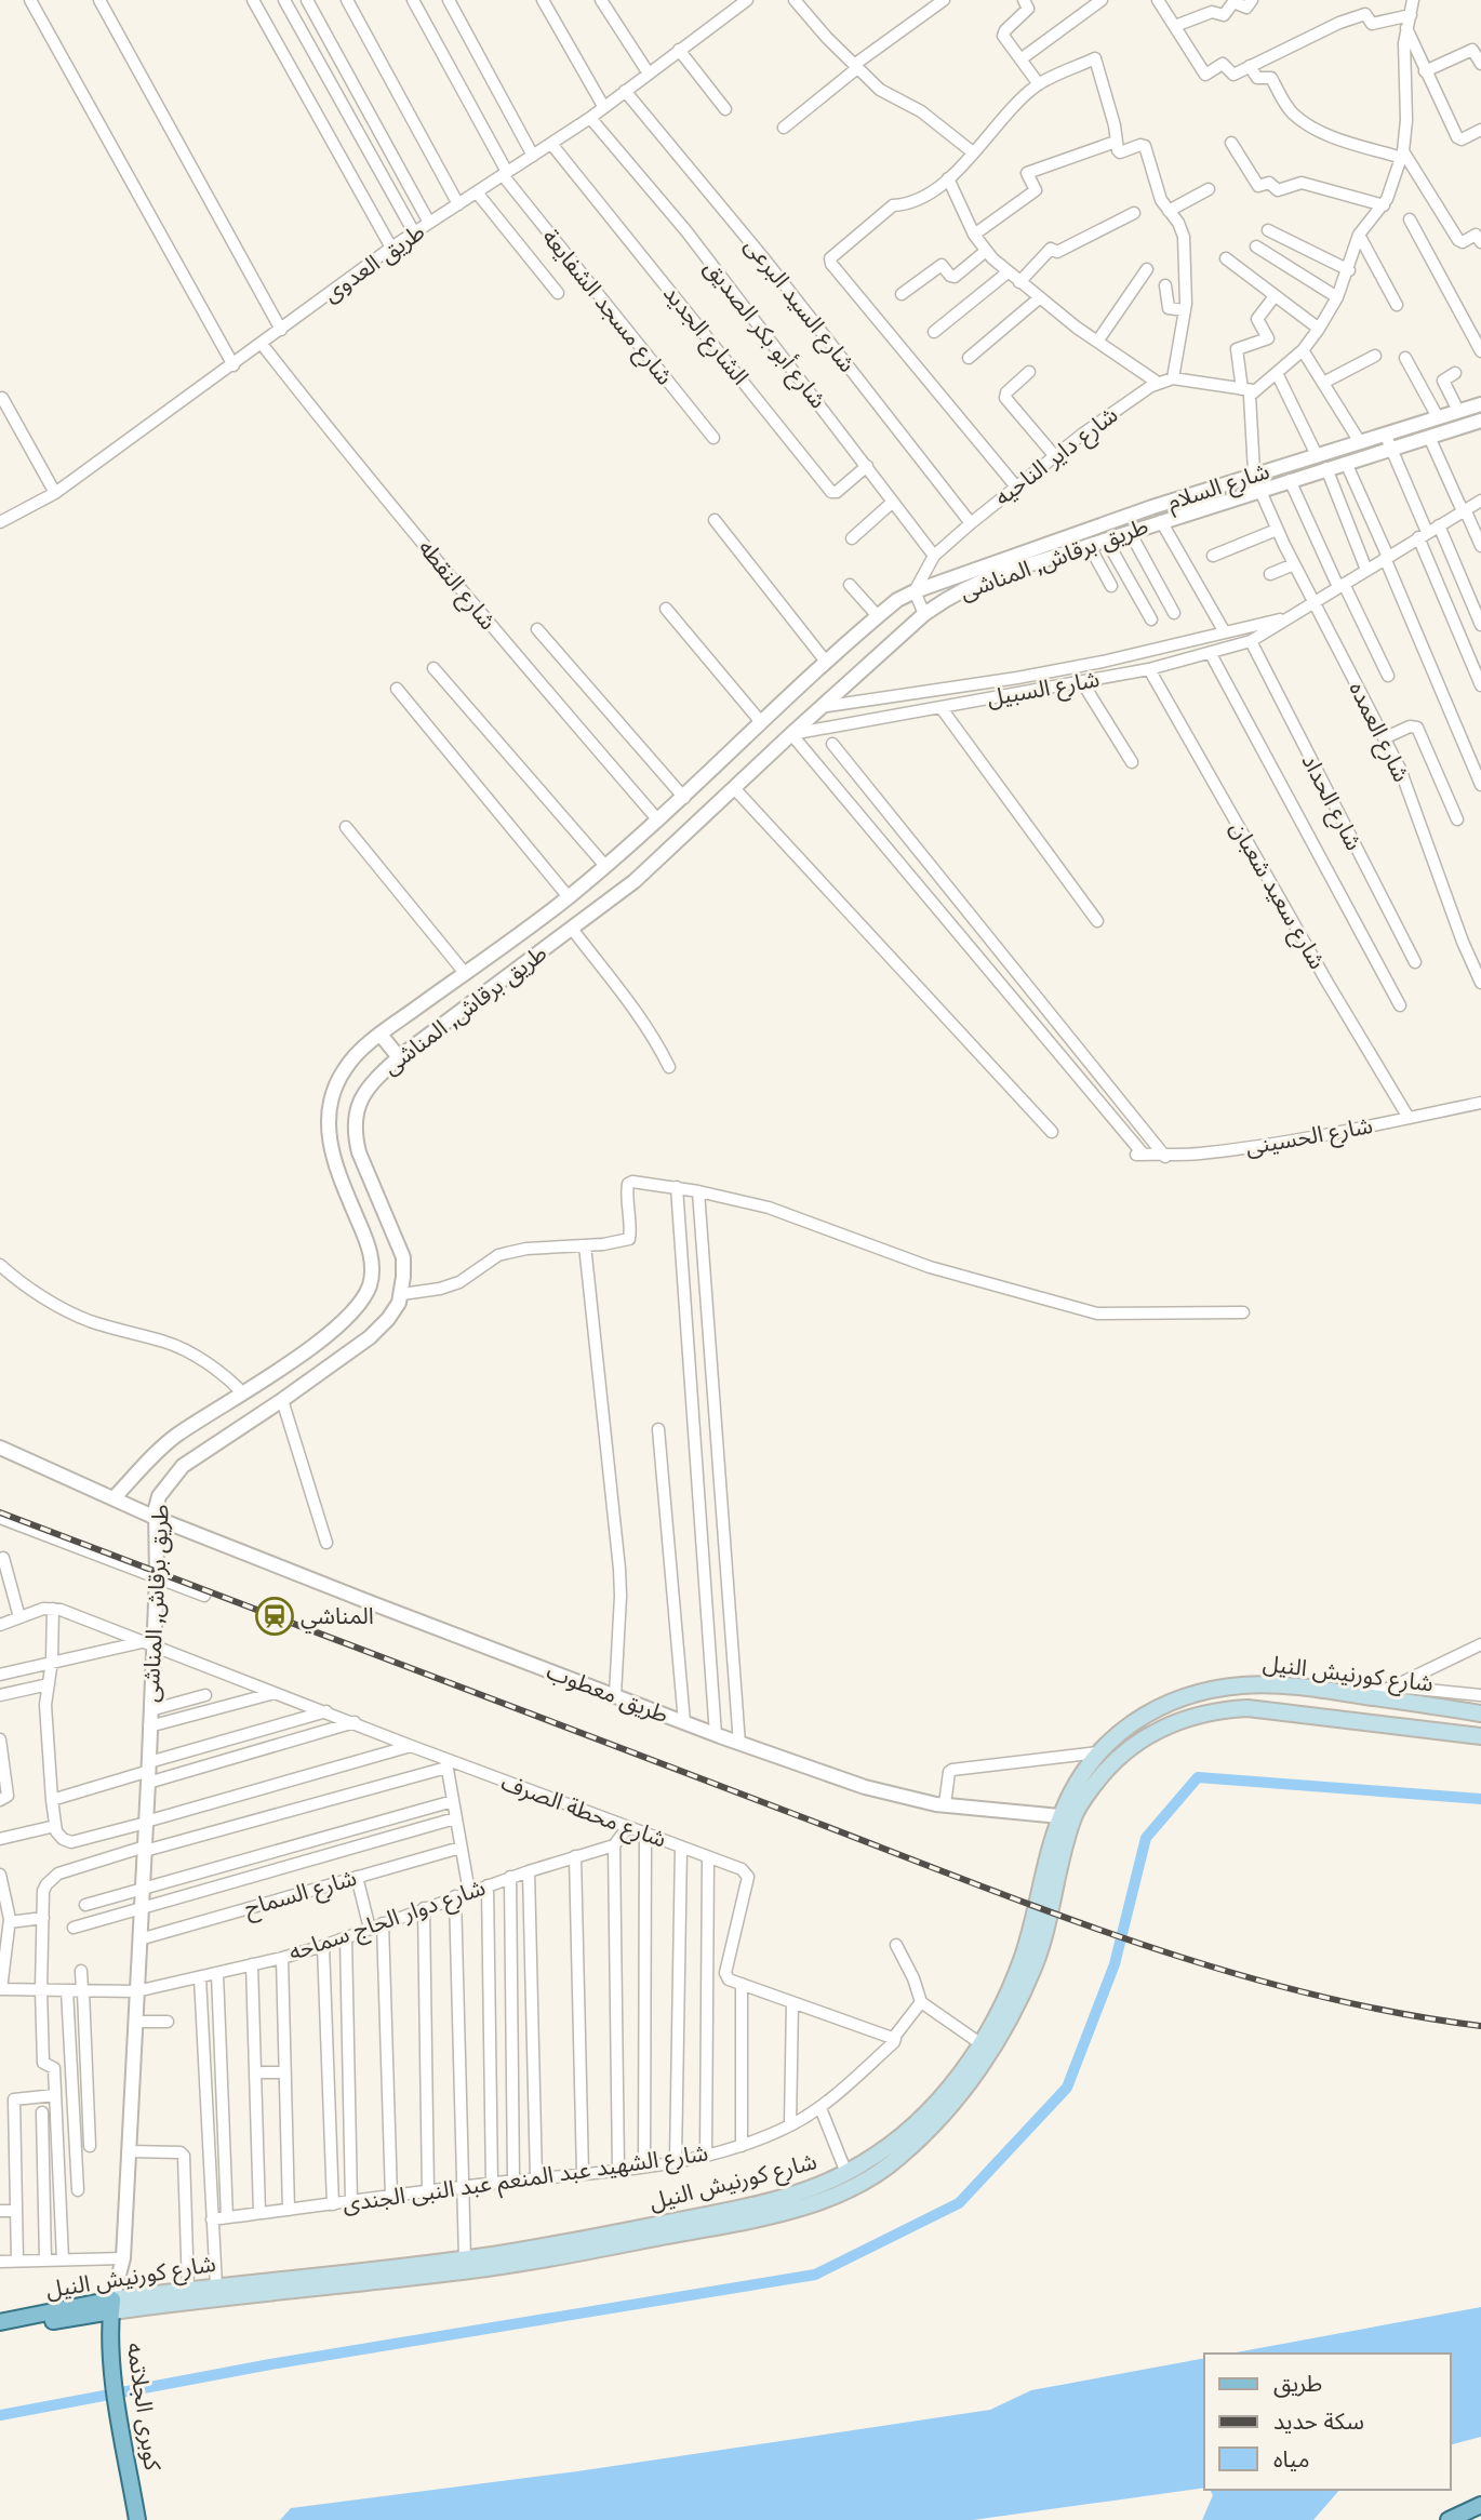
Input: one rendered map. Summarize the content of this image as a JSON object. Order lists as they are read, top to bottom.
{
  "streets": {
    "main road": ["شارع كورنيش النيل", "كوبرى الجلاتمه"],
    "street": [
      "طريق العدوى",
      "شارع السيد البرعى",
      "شارع مسجد الشفايعة",
      "شارع أبو بكر الصديق",
      "الشارع الجديد",
      "شارع داير الناحيه",
      "شارع السلام",
      "طريق برقاش, المناشى",
      "شارع النقطه",
      "شارع السبيل",
      "شارع العمده",
      "شارع الحداد",
      "شارع سعيد شعبان",
      "شارع الحسينى",
      "طريق معطوب",
      "شارع محطة الصرف",
      "شارع السماح",
      "شارع دوار الحاج سماحه",
      "شارع الشهيد عبد المنعم عبد النبى الجندى"
    ]
  },
  "crossings": [
    ["طريق العدوى", "شارع السيد البرعى"],
    ["طريق العدوى", "شارع مسجد الشفايعة"],
    ["طريق العدوى", "شارع أبو بكر الصديق"],
    ["طريق العدوى", "الشارع الجديد"],
    ["طريق العدوى", "شارع النقطه"],
    ["شارع السيد البرعى", "شارع داير الناحيه"],
    ["شارع أبو بكر الصديق", "الشارع الجديد"],
    ["شارع أبو بكر الصديق", "شارع داير الناحيه"],
    ["شارع داير الناحيه", "شارع السلام"],
    ["شارع داير الناحيه", "طريق برقاش, المناشى"],
    ["شارع داير الناحيه", "شارع العمده"],
    ["شارع السلام", "طريق برقاش, المناشى"],
    ["شارع السلام", "شارع العمده"],
    ["طريق برقاش, المناشى", "شارع النقطه"],
    ["طريق برقاش, المناشى", "شارع السبيل"],
    ["طريق برقاش, المناشى", "شارع العمده"],
    ["طريق برقاش, المناشى", "شارع الحسينى"],
    ["طريق برقاش, المناشى", "شارع كورنيش النيل"],
    ["طريق برقاش, المناشى", "طريق معطوب"],
    ["طريق برقاش, المناشى", "شارع محطة الصرف"],
    ["طريق برقاش, المناشى", "شارع السماح"],
    ["طريق برقاش, المناشى", "شارع دوار الحاج سماحه"],
    ["طريق برقاش, المناشى", "كوبرى الجلاتمه"],
    ["شارع السبيل", "شارع العمده"],
    ["شارع السبيل", "شارع الحداد"],
    ["شارع السبيل", "شارع سعيد شعبان"],
    ["شارع السبيل", "شارع الحسينى"],
    ["شارع سعيد شعبان", "شارع الحسينى"],
    ["شارع كورنيش النيل", "طريق معطوب"],
    ["شارع كورنيش النيل", "كوبرى الجلاتمه"]
  ],
  "places": {
    "station": ["المناشي"]
  },
  "legend": ["طريق", "سكة حديد", "مياه"]
}
